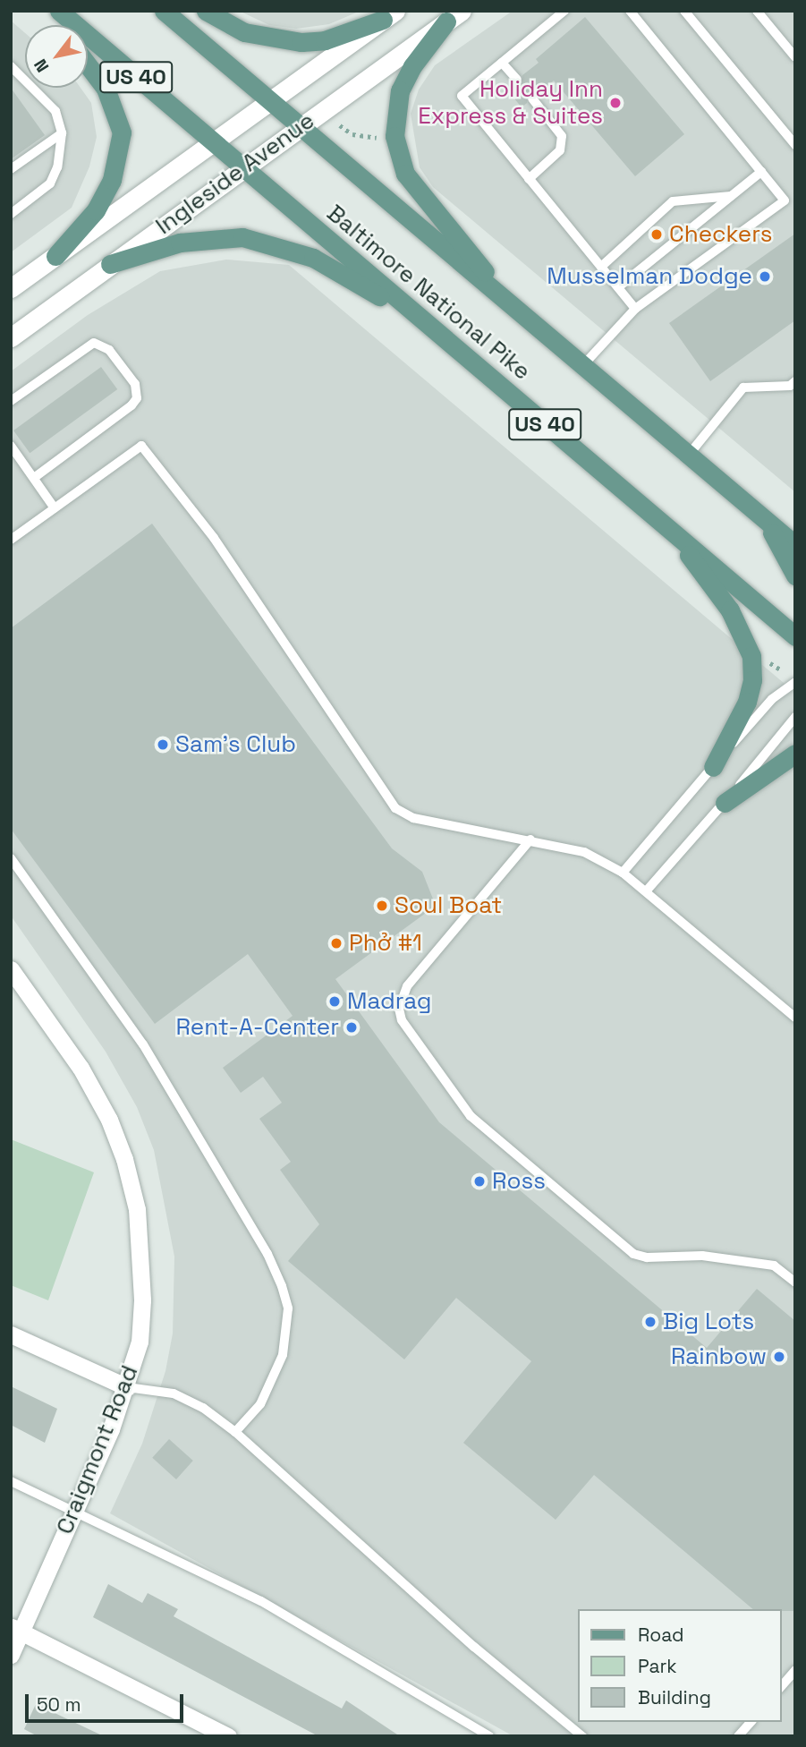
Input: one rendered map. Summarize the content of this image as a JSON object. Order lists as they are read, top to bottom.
{
  "streets": {
    "main road": ["US 40", "Ingleside Avenue", "Baltimore National Pike"],
    "street": ["Craigmont Road"]
  },
  "crossings": [
    ["Ingleside Avenue", "Baltimore National Pike"]
  ],
  "places": [
    "Holiday Inn Express & Suites",
    "Checkers",
    "Musselman Dodge",
    "Sam's Club",
    "Soul Boat",
    "Phở #1",
    "Madrag",
    "Rent-A-Center",
    "Ross",
    "Big Lots",
    "Rainbow"
  ],
  "legend": ["Road", "Park", "Building"],
  "scale_bar": "50 m",
  "north": "bottom left"
}
